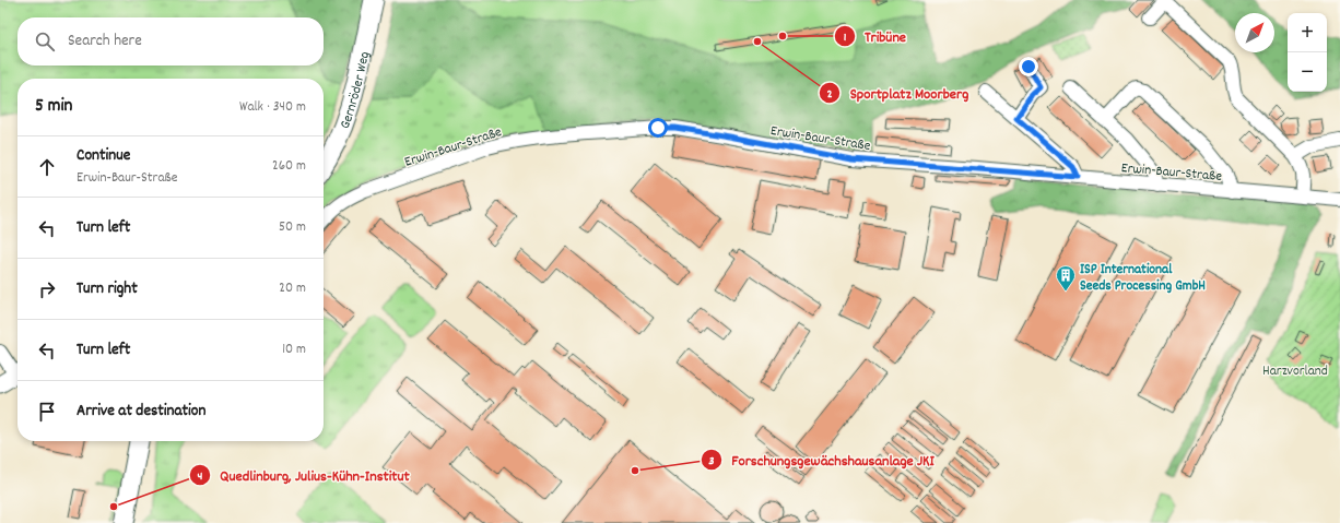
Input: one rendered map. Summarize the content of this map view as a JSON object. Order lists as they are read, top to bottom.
{
  "streets": {
    "main road": ["Gernröder Weg"],
    "street": ["Erwin-Baur-Straße"]
  },
  "parks": ["Harzvorland"],
  "places": {
    "other": [
      "Tribüne",
      "Sportplatz Moorberg",
      "Forschungsgewächshausanlage JKI",
      "Quedlinburg, Julius-Kühn-Institut"
    ],
    "building": ["ISP International Seeds Processing GmbH"]
  },
  "north": "top right",
  "page": {
    "map_buttons": ["+", "−"],
    "search": "Search here",
    "heading": ["5 min", "Walk · 340 m"],
    "list": [
      ["Continue", "Erwin-Baur-Straße", "260 m"],
      ["Turn left", "50 m"],
      ["Turn right", "20 m"],
      ["Turn left", "10 m"],
      "Arrive at destination"
    ]
  }
}
